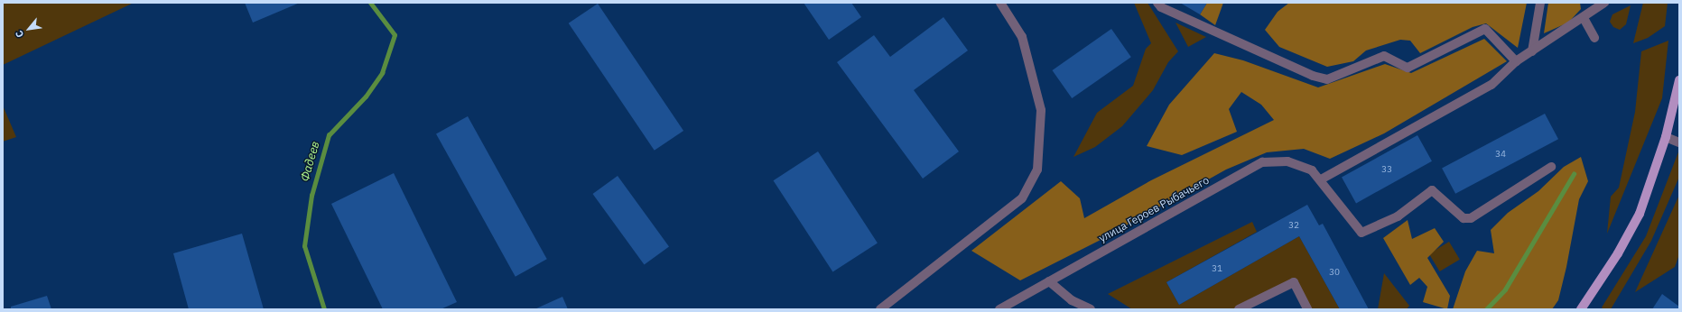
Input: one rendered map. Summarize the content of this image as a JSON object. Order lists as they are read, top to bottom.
{
  "streets": {
    "street": ["улица Героев Рыбачьего"]
  },
  "water": ["Фадеев"],
  "house_numbers": [
    "34",
    "33",
    "32",
    "31",
    "30"
  ],
  "north": "bottom left"
}
